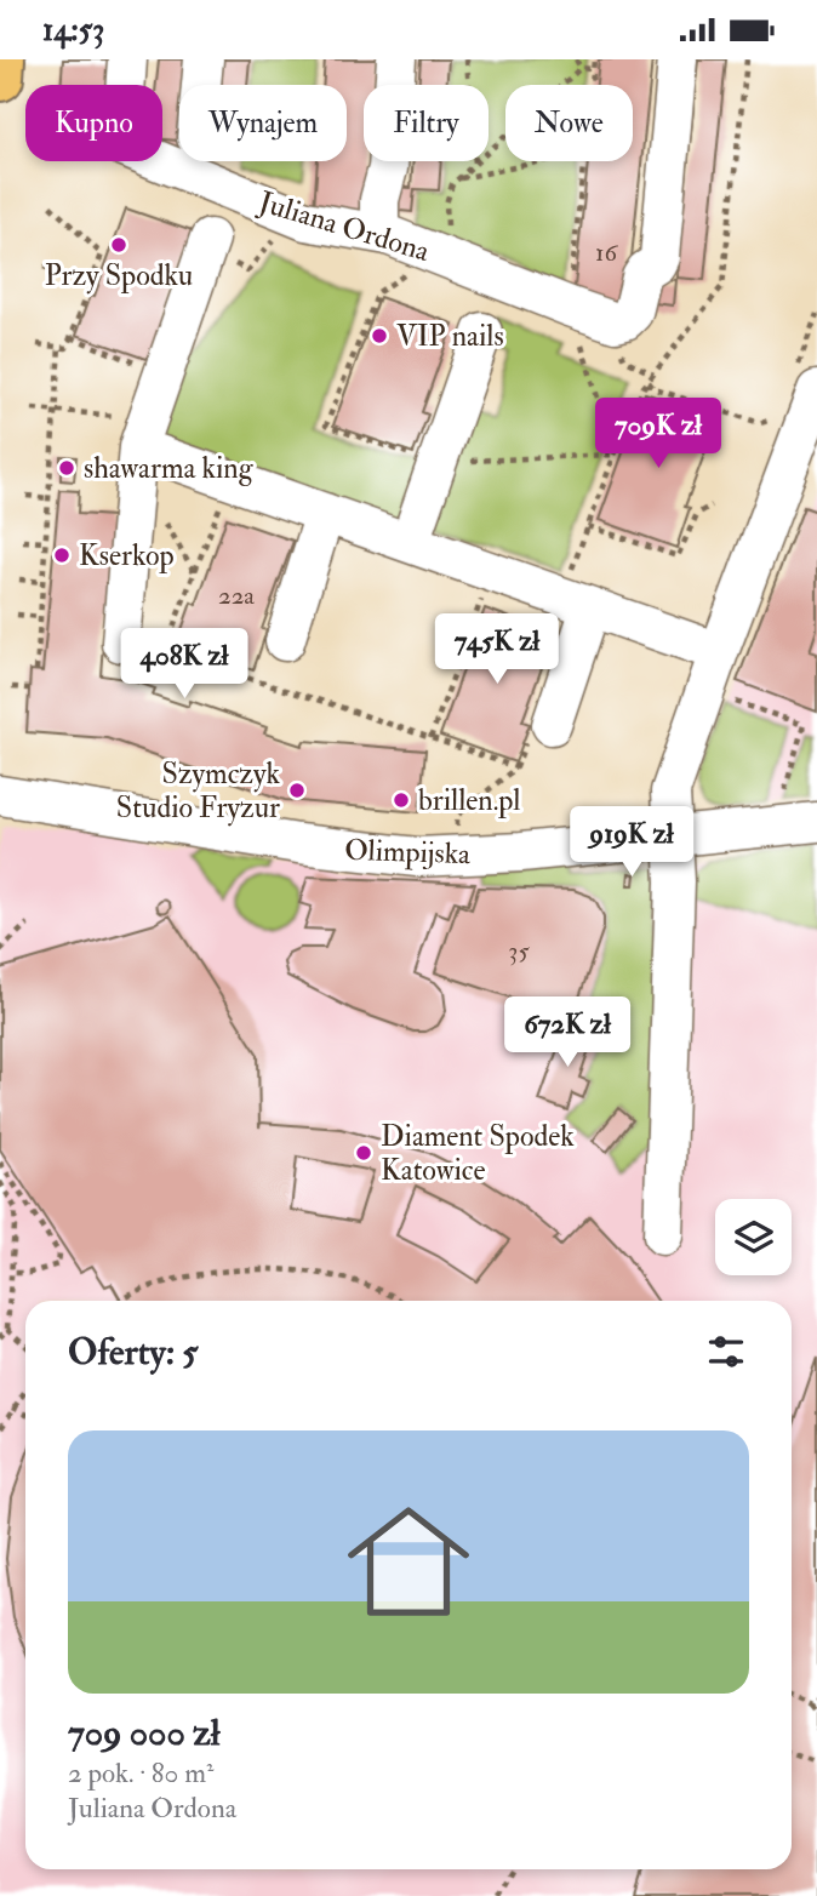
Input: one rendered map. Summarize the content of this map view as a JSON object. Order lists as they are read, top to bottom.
{
  "streets": {
    "street": ["Juliana Ordona", "Olimpijska"]
  },
  "places": [
    "Przy Spodku",
    "VIP nails",
    "shawarma king",
    "Kserkop",
    "Szymczyk Studio Fryzur",
    "brillen.pl",
    "Diament Spodek Katowice"
  ],
  "house_numbers": ["16", "22a", "35"],
  "page": {
    "status": "14:53",
    "chip": [
      "Kupno",
      "Wynajem",
      "Filtry",
      "Nowe"
    ],
    "price": [
      "709K zł",
      "745K zł",
      "408K zł",
      "919K zł",
      "672K zł"
    ],
    "heading": "Oferty: 5",
    "list": [
      {
        "name": "709 000 zł",
        "note": "2 pok. · 80 m² · Juliana Ordona"
      }
    ]
  }
}
